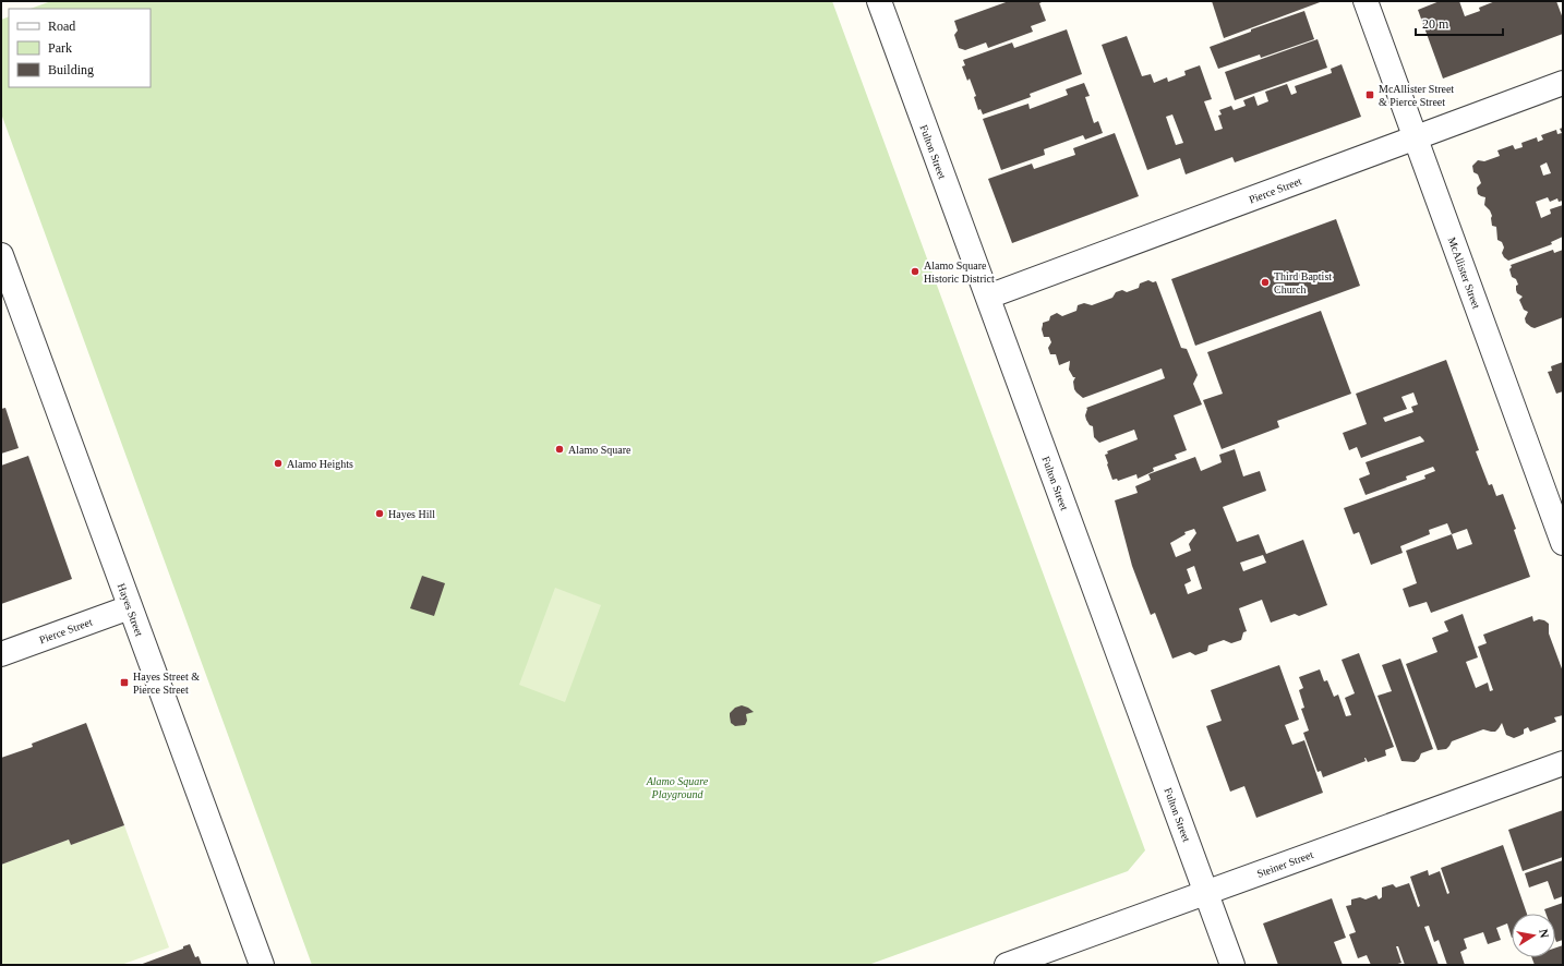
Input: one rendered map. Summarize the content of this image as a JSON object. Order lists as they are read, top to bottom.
{
  "streets": {
    "street": [
      "Fulton Street",
      "Pierce Street",
      "McAllister Street",
      "Hayes Street",
      "Steiner Street"
    ]
  },
  "crossings": [
    ["Fulton Street", "Pierce Street"],
    ["Fulton Street", "Steiner Street"],
    ["Pierce Street", "McAllister Street"],
    ["Pierce Street", "Hayes Street"]
  ],
  "parks": ["Alamo Square Playground"],
  "places": {
    "transit": ["McAllister Street & Pierce Street", "Hayes Street & Pierce Street"],
    "other": [
      "Alamo Square Historic District",
      "Third Baptist Church",
      "Alamo Square",
      "Alamo Heights",
      "Hayes Hill"
    ]
  },
  "legend": ["Road", "Park", "Building"],
  "scale_bar": "20 m",
  "north": "right"
}
